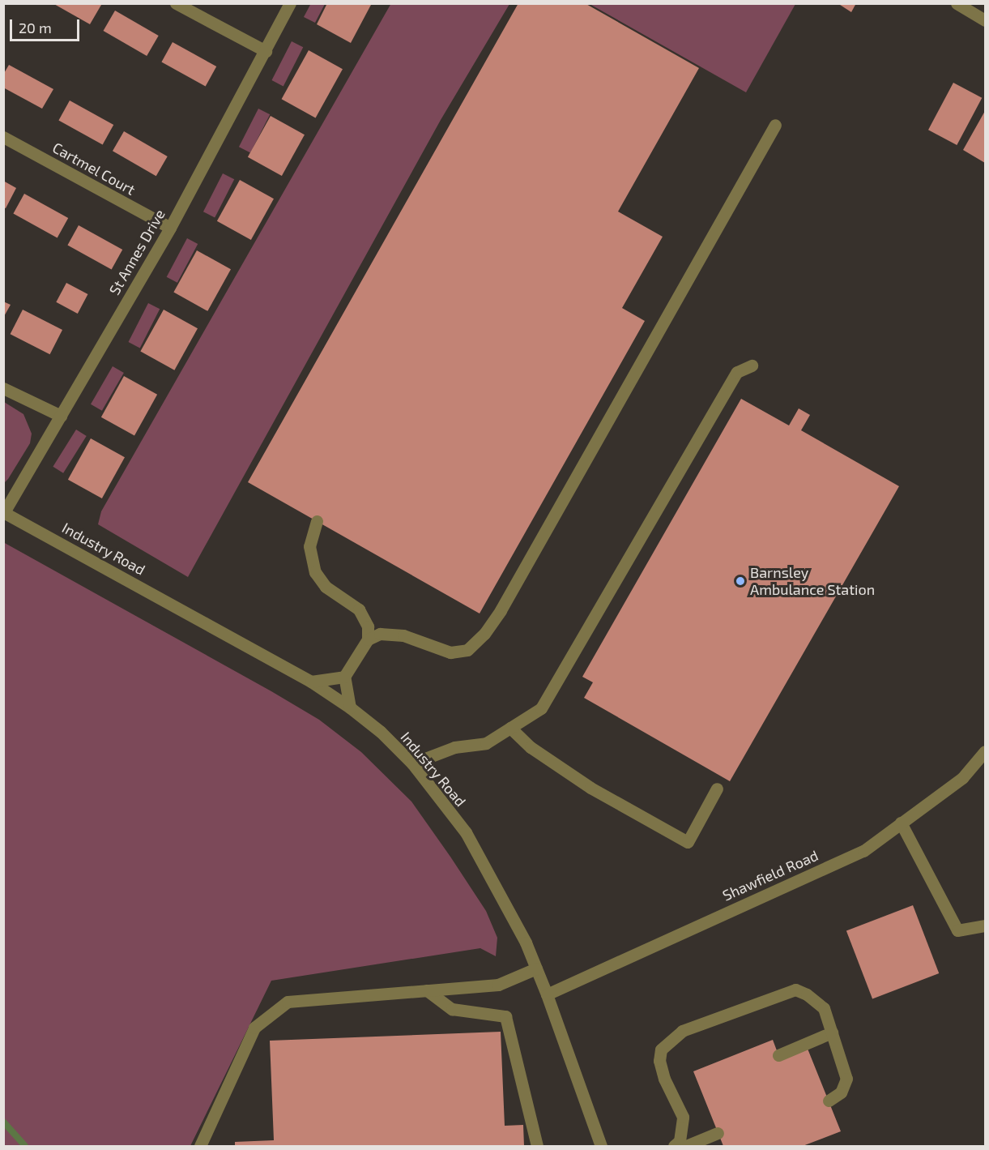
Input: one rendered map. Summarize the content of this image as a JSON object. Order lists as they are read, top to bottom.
{
  "streets": {
    "street": [
      "Cartmel Court",
      "St Annes Drive",
      "Industry Road",
      "Shawfield Road"
    ]
  },
  "crossings": [
    ["Cartmel Court", "St Annes Drive"],
    ["St Annes Drive", "Industry Road"],
    ["Industry Road", "Shawfield Road"]
  ],
  "places": ["Barnsley Ambulance Station"],
  "scale_bar": "20 m"
}
